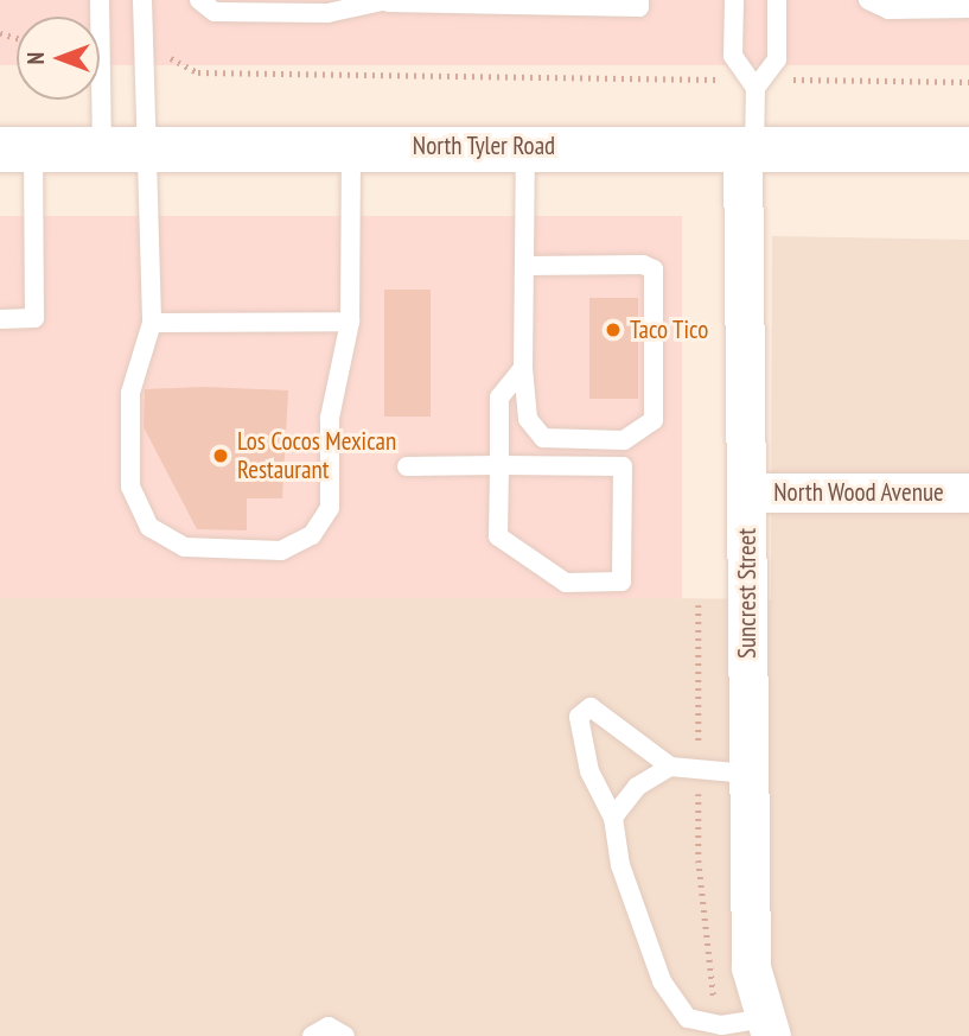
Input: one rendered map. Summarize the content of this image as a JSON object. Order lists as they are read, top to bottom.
{
  "streets": {
    "main road": ["North Tyler Road"],
    "street": ["North Wood Avenue", "Suncrest Street"]
  },
  "crossings": [
    ["North Tyler Road", "Suncrest Street"],
    ["North Wood Avenue", "Suncrest Street"]
  ],
  "places": ["Taco Tico", "Los Cocos Mexican Restaurant"],
  "north": "left"
}
